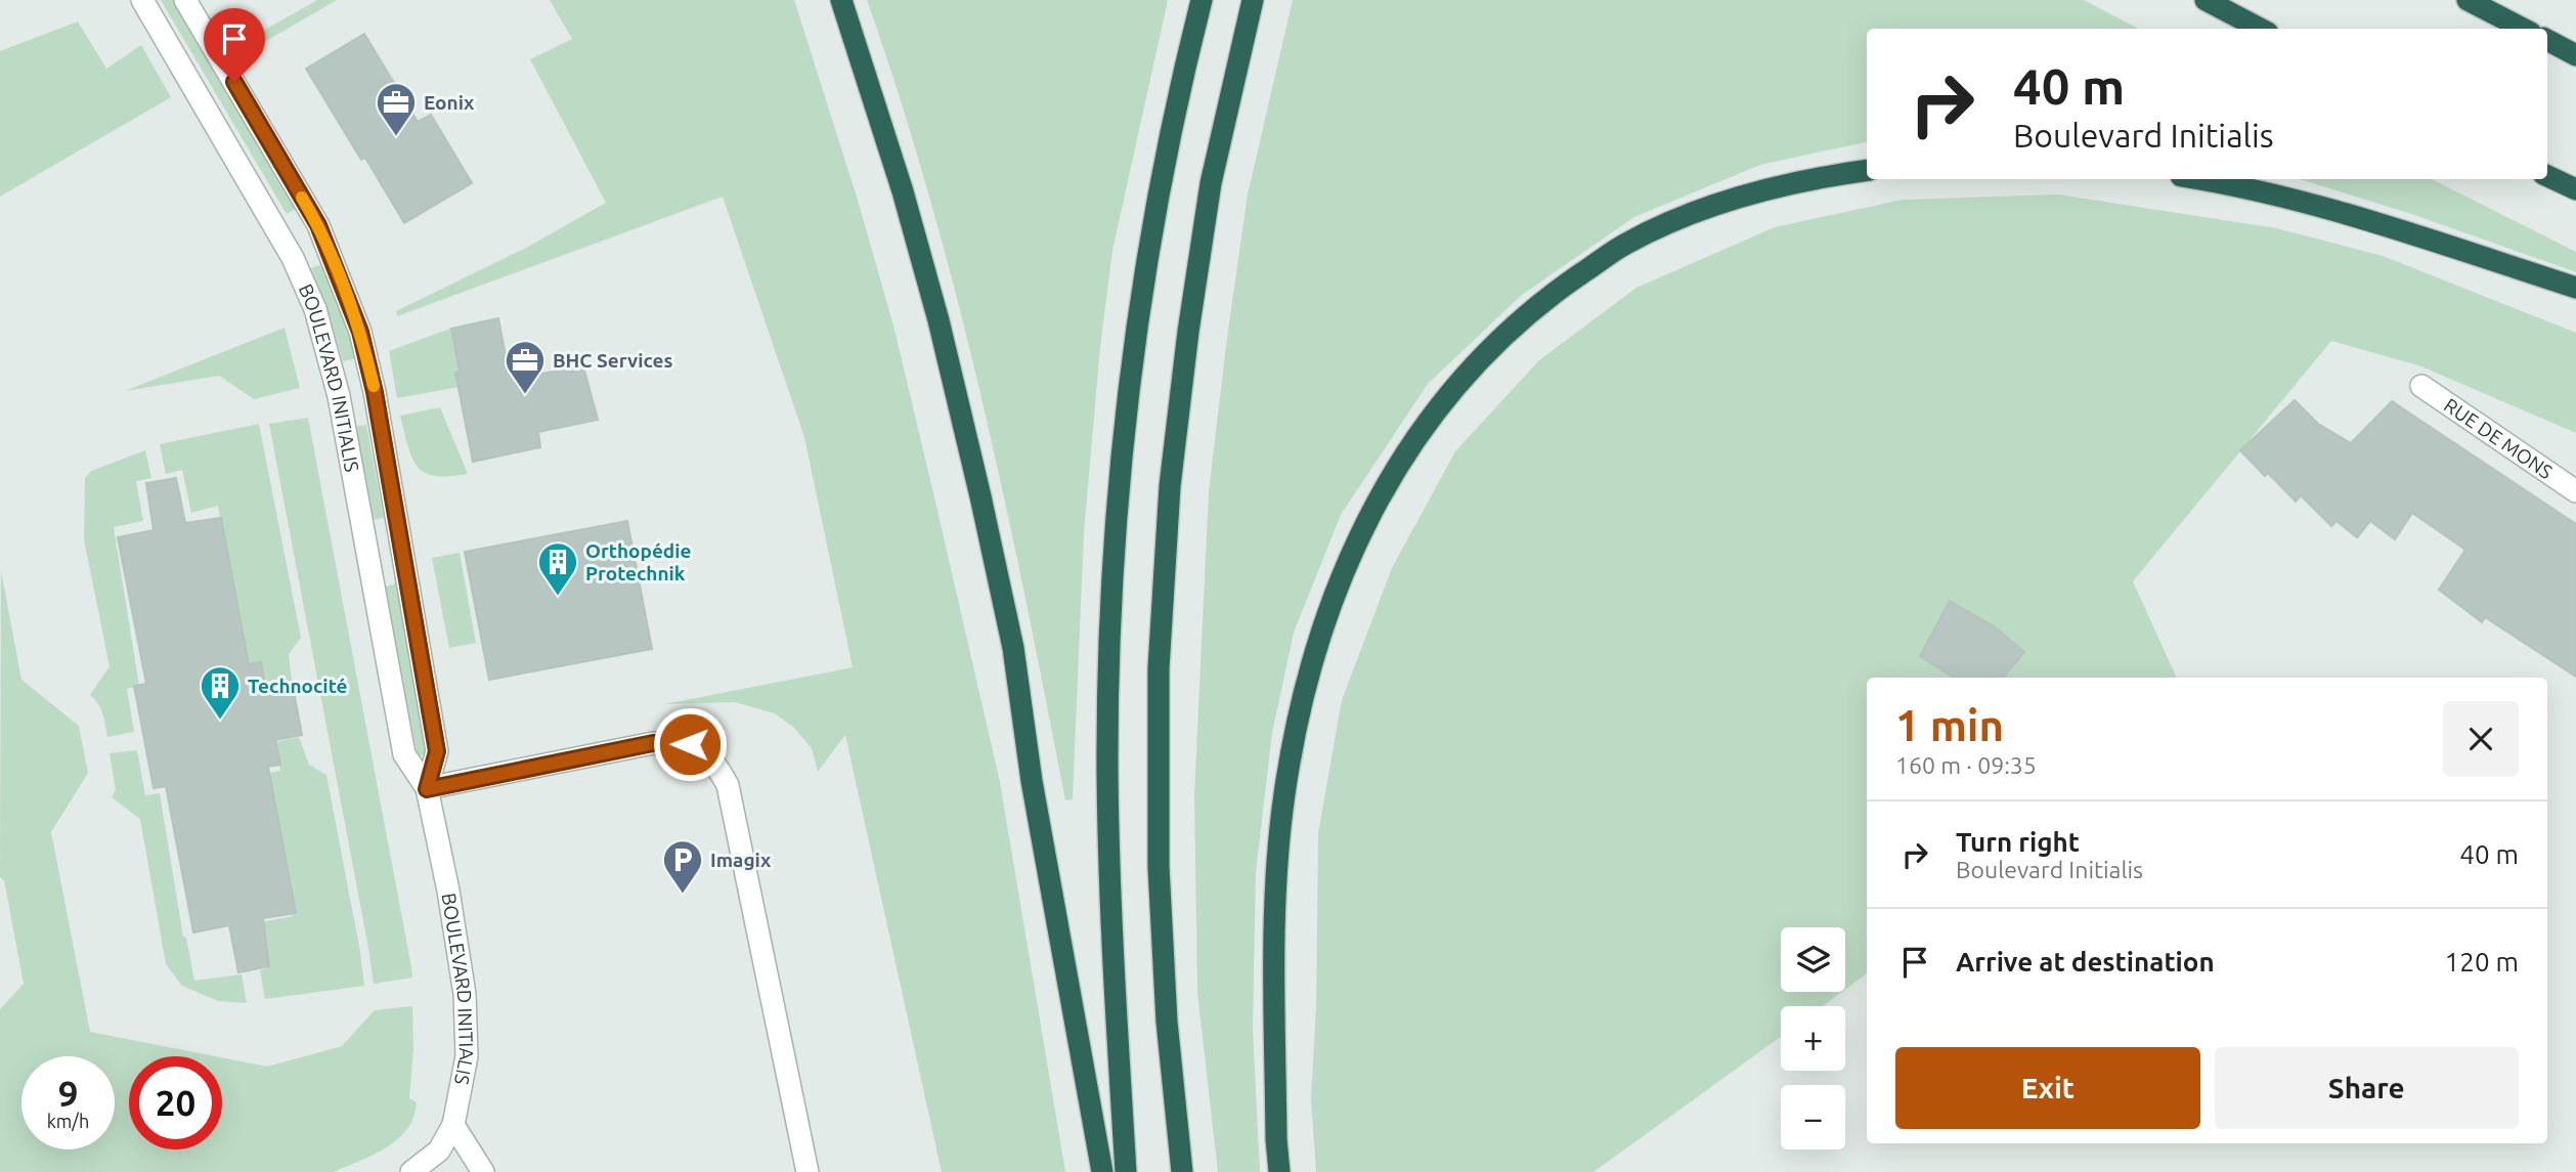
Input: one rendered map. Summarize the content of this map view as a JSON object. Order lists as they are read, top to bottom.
{
  "streets": {
    "street": ["BOULEVARD INITIALIS", "RUE DE MONS"]
  },
  "places": {
    "office": ["Eonix", "BHC Services"],
    "building": ["Orthopédie Protechnik", "Technocité"],
    "parking": ["Imagix"]
  },
  "page": {
    "turn": ["40 m", "Boulevard Initialis"],
    "heading": ["1 min", "160 m · 09:35"],
    "list": [
      {
        "name": "Turn right",
        "note": "Boulevard Initialis",
        "value": "40 m"
      },
      {
        "name": "Arrive at destination",
        "value": "120 m"
      }
    ],
    "map_buttons": ["+", "−"],
    "buttons": ["Exit", "Share"],
    "speed": "9 km/h",
    "limit": "20"
  }
}
